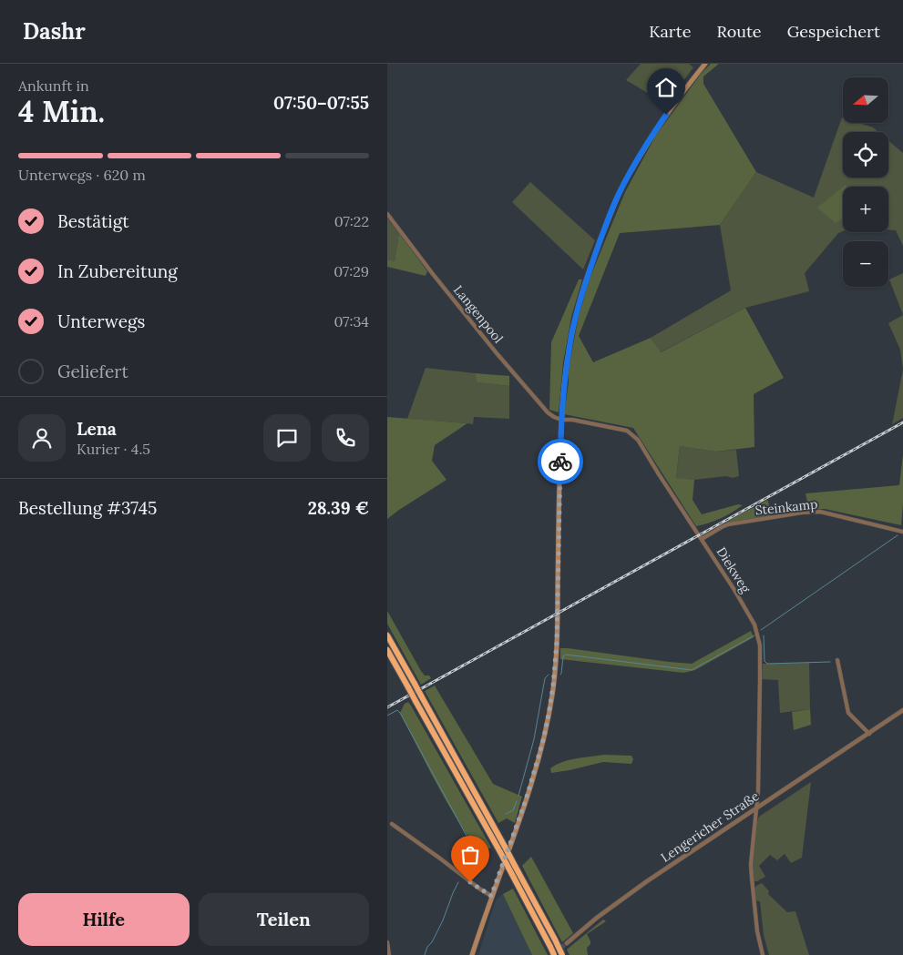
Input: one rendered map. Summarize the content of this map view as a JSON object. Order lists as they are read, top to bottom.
{
  "streets": {
    "street": [
      "Langenpool",
      "Steinkamp",
      "Diekweg",
      "Lengericher Straße"
    ]
  },
  "crossings": [
    ["Langenpool", "Diekweg"],
    ["Steinkamp", "Diekweg"],
    ["Diekweg", "Lengericher Straße"]
  ],
  "north": "left",
  "page": {
    "header": "Dashr",
    "nav": ["Karte", "Route", "Gespeichert"],
    "heading": ["4 Min.", "Ankunft in", "07:50–07:55"],
    "panel": [
      "Lena",
      "Kurier · 4.5",
      "Bestellung #3745",
      "28.39 €"
    ],
    "map_buttons": ["+", "−"],
    "bar": "Unterwegs · 620 m",
    "list": [
      ["Bestätigt", "07:22"],
      ["In Zubereitung", "07:29"],
      ["Unterwegs", "07:34"],
      "Geliefert"
    ],
    "buttons": ["Hilfe", "Teilen"]
  }
}
